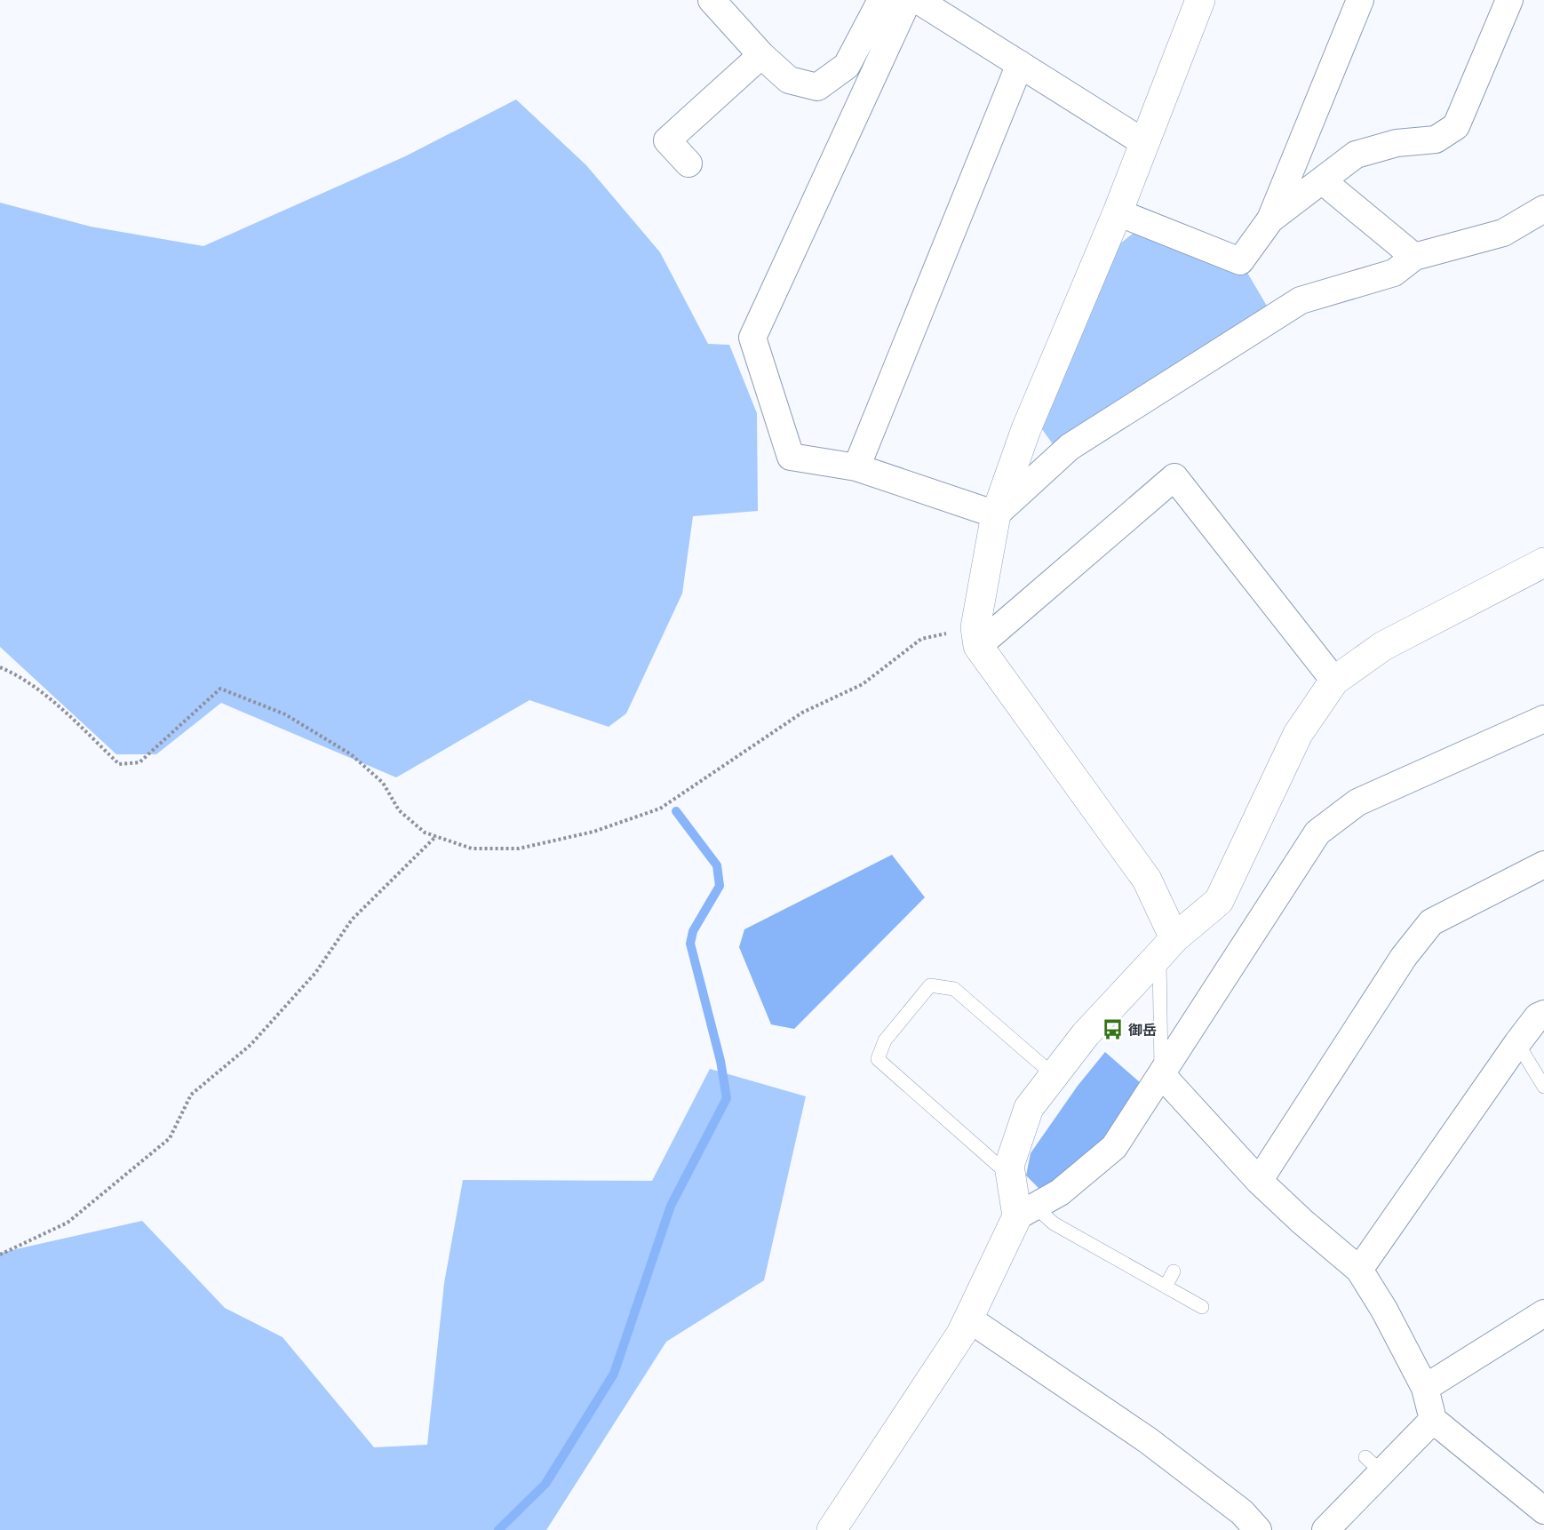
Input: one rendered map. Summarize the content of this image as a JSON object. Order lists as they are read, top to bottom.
{
  "places": {
    "bus stop": ["御岳"]
  }
}
